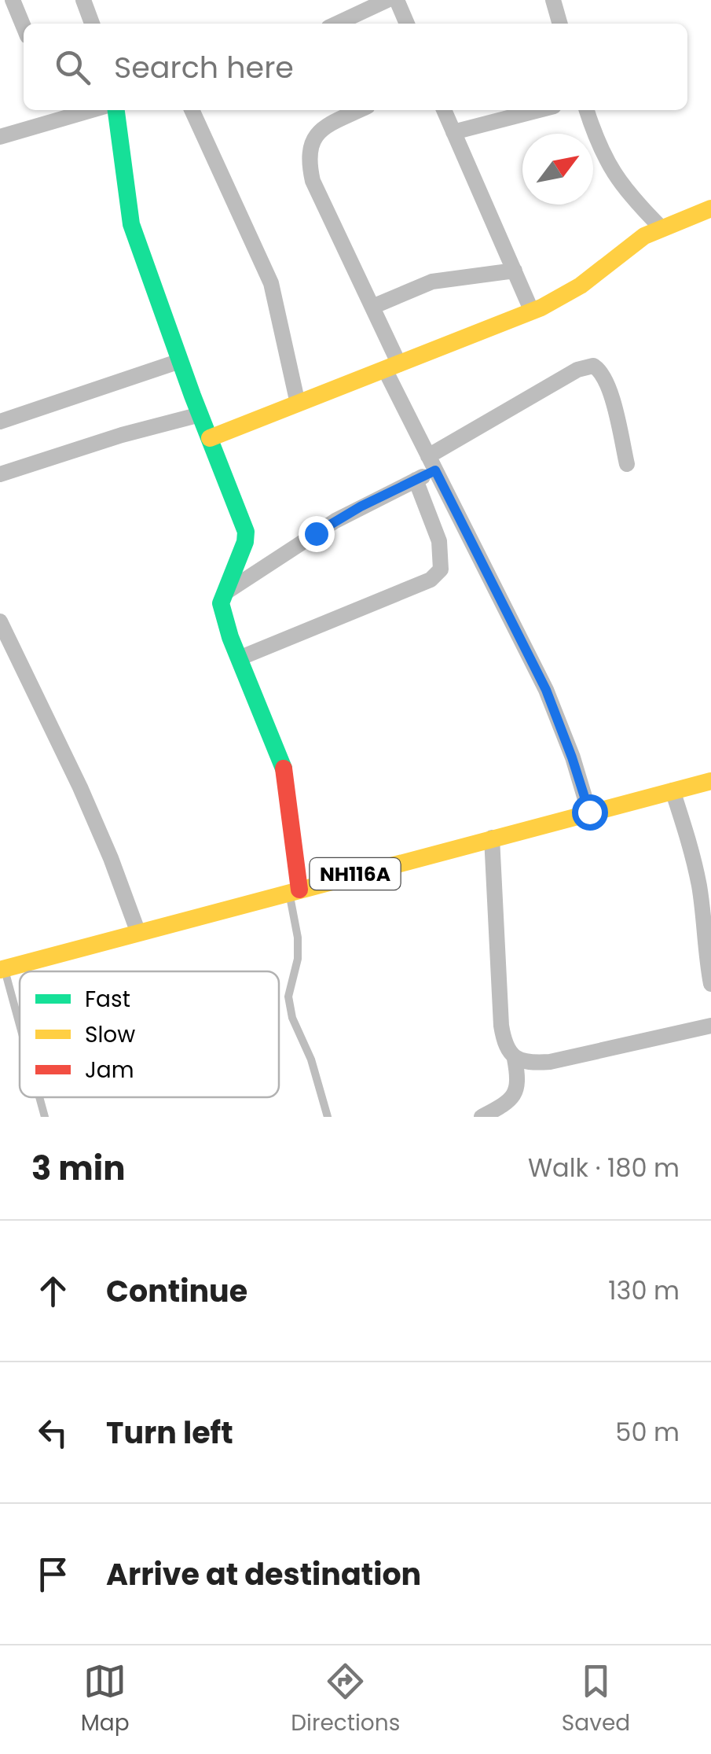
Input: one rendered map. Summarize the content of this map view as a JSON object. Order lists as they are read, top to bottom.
{
  "streets": {
    "main road": ["NH116A"]
  },
  "legend": ["Fast", "Slow", "Jam"],
  "north": "top right",
  "page": {
    "search": "Search here",
    "heading": ["3 min", "Walk · 180 m"],
    "list": [
      ["Continue", "130 m"],
      ["Turn left", "50 m"],
      "Arrive at destination"
    ],
    "nav": ["Map", "Directions", "Saved"]
  }
}
